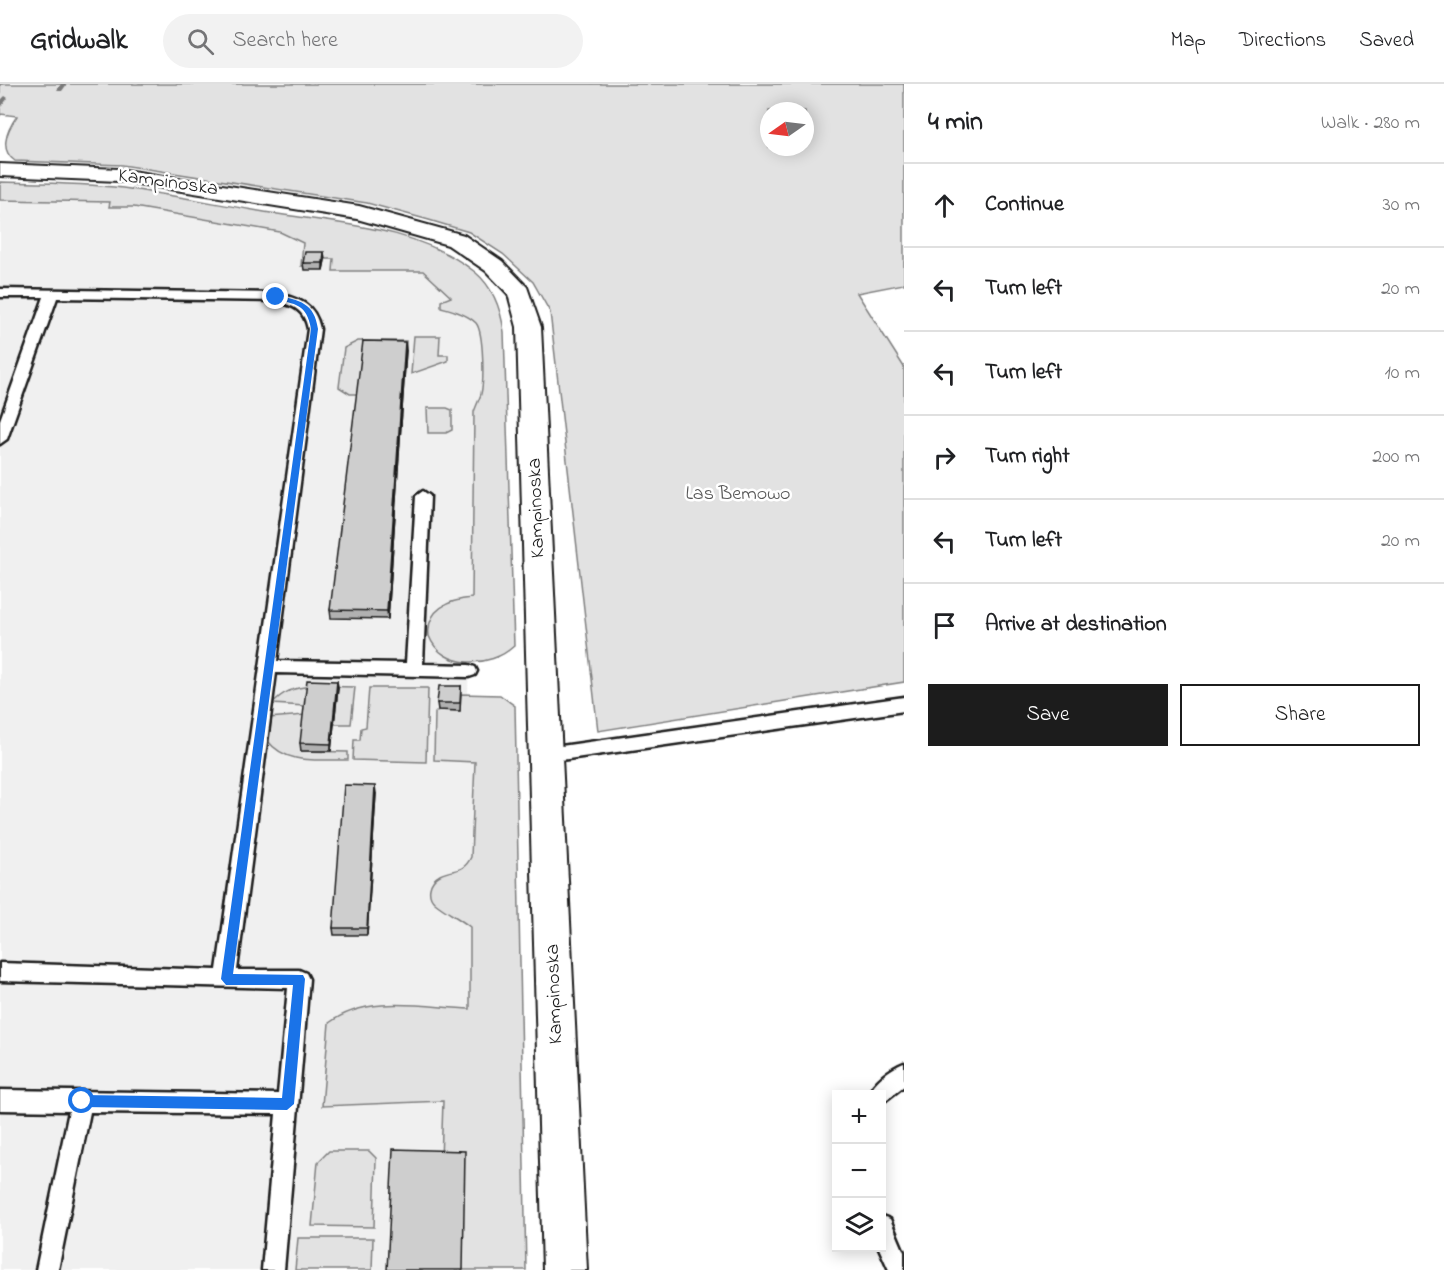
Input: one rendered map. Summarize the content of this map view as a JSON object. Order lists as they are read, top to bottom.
{
  "streets": {
    "street": ["Kampinoska"]
  },
  "parks": ["Las Bemowo"],
  "north": "left",
  "page": {
    "header": "Gridwalk",
    "search": "Search here",
    "nav": ["Map", "Directions", "Saved"],
    "heading": ["4 min", "Walk · 280 m"],
    "list": [
      ["Continue", "30 m"],
      ["Turn left", "20 m"],
      ["Turn left", "10 m"],
      ["Turn right", "200 m"],
      ["Turn left", "20 m"],
      "Arrive at destination"
    ],
    "buttons": ["Save", "Share"],
    "map_buttons": ["+", "−"]
  }
}
